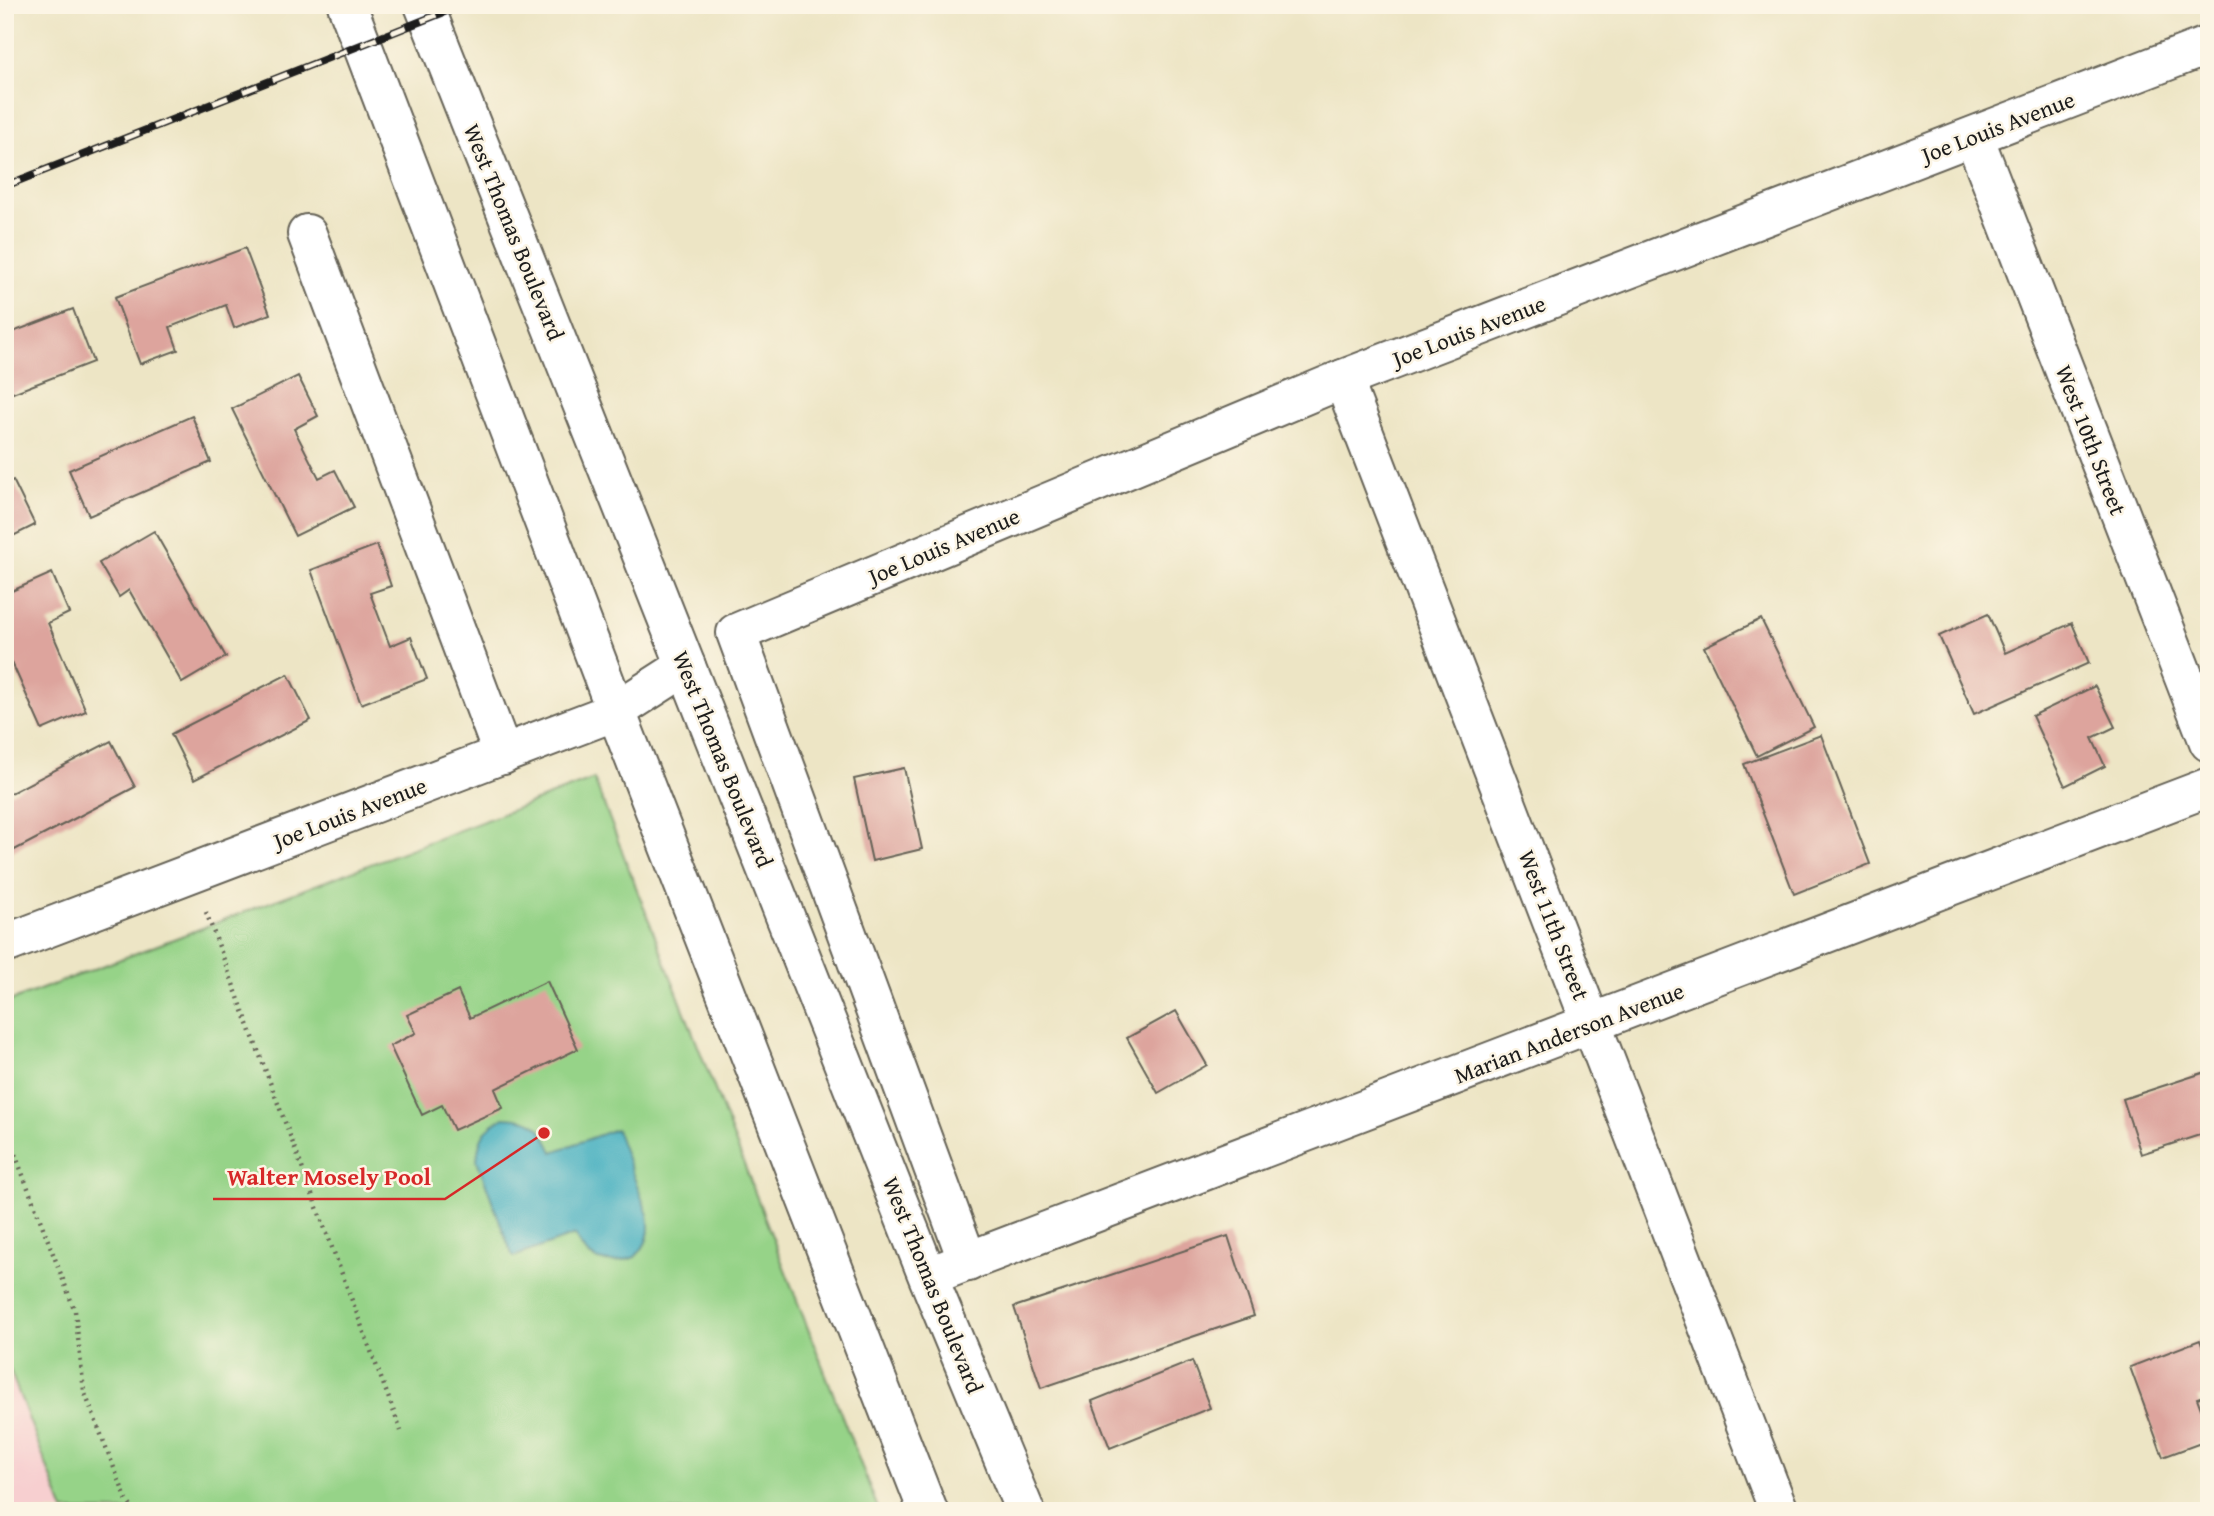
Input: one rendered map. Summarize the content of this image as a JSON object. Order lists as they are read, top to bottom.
{
  "streets": {
    "street": [
      "Joe Louis Avenue",
      "West Thomas Boulevard",
      "West 10th Street",
      "West 11th Street",
      "Marian Anderson Avenue"
    ]
  },
  "crossings": [
    ["Joe Louis Avenue", "West Thomas Boulevard"],
    ["Joe Louis Avenue", "West 10th Street"],
    ["Joe Louis Avenue", "West 11th Street"],
    ["Joe Louis Avenue", "Marian Anderson Avenue"],
    ["West Thomas Boulevard", "Marian Anderson Avenue"],
    ["West 11th Street", "Marian Anderson Avenue"]
  ],
  "places": ["Walter Mosely Pool"]
}
